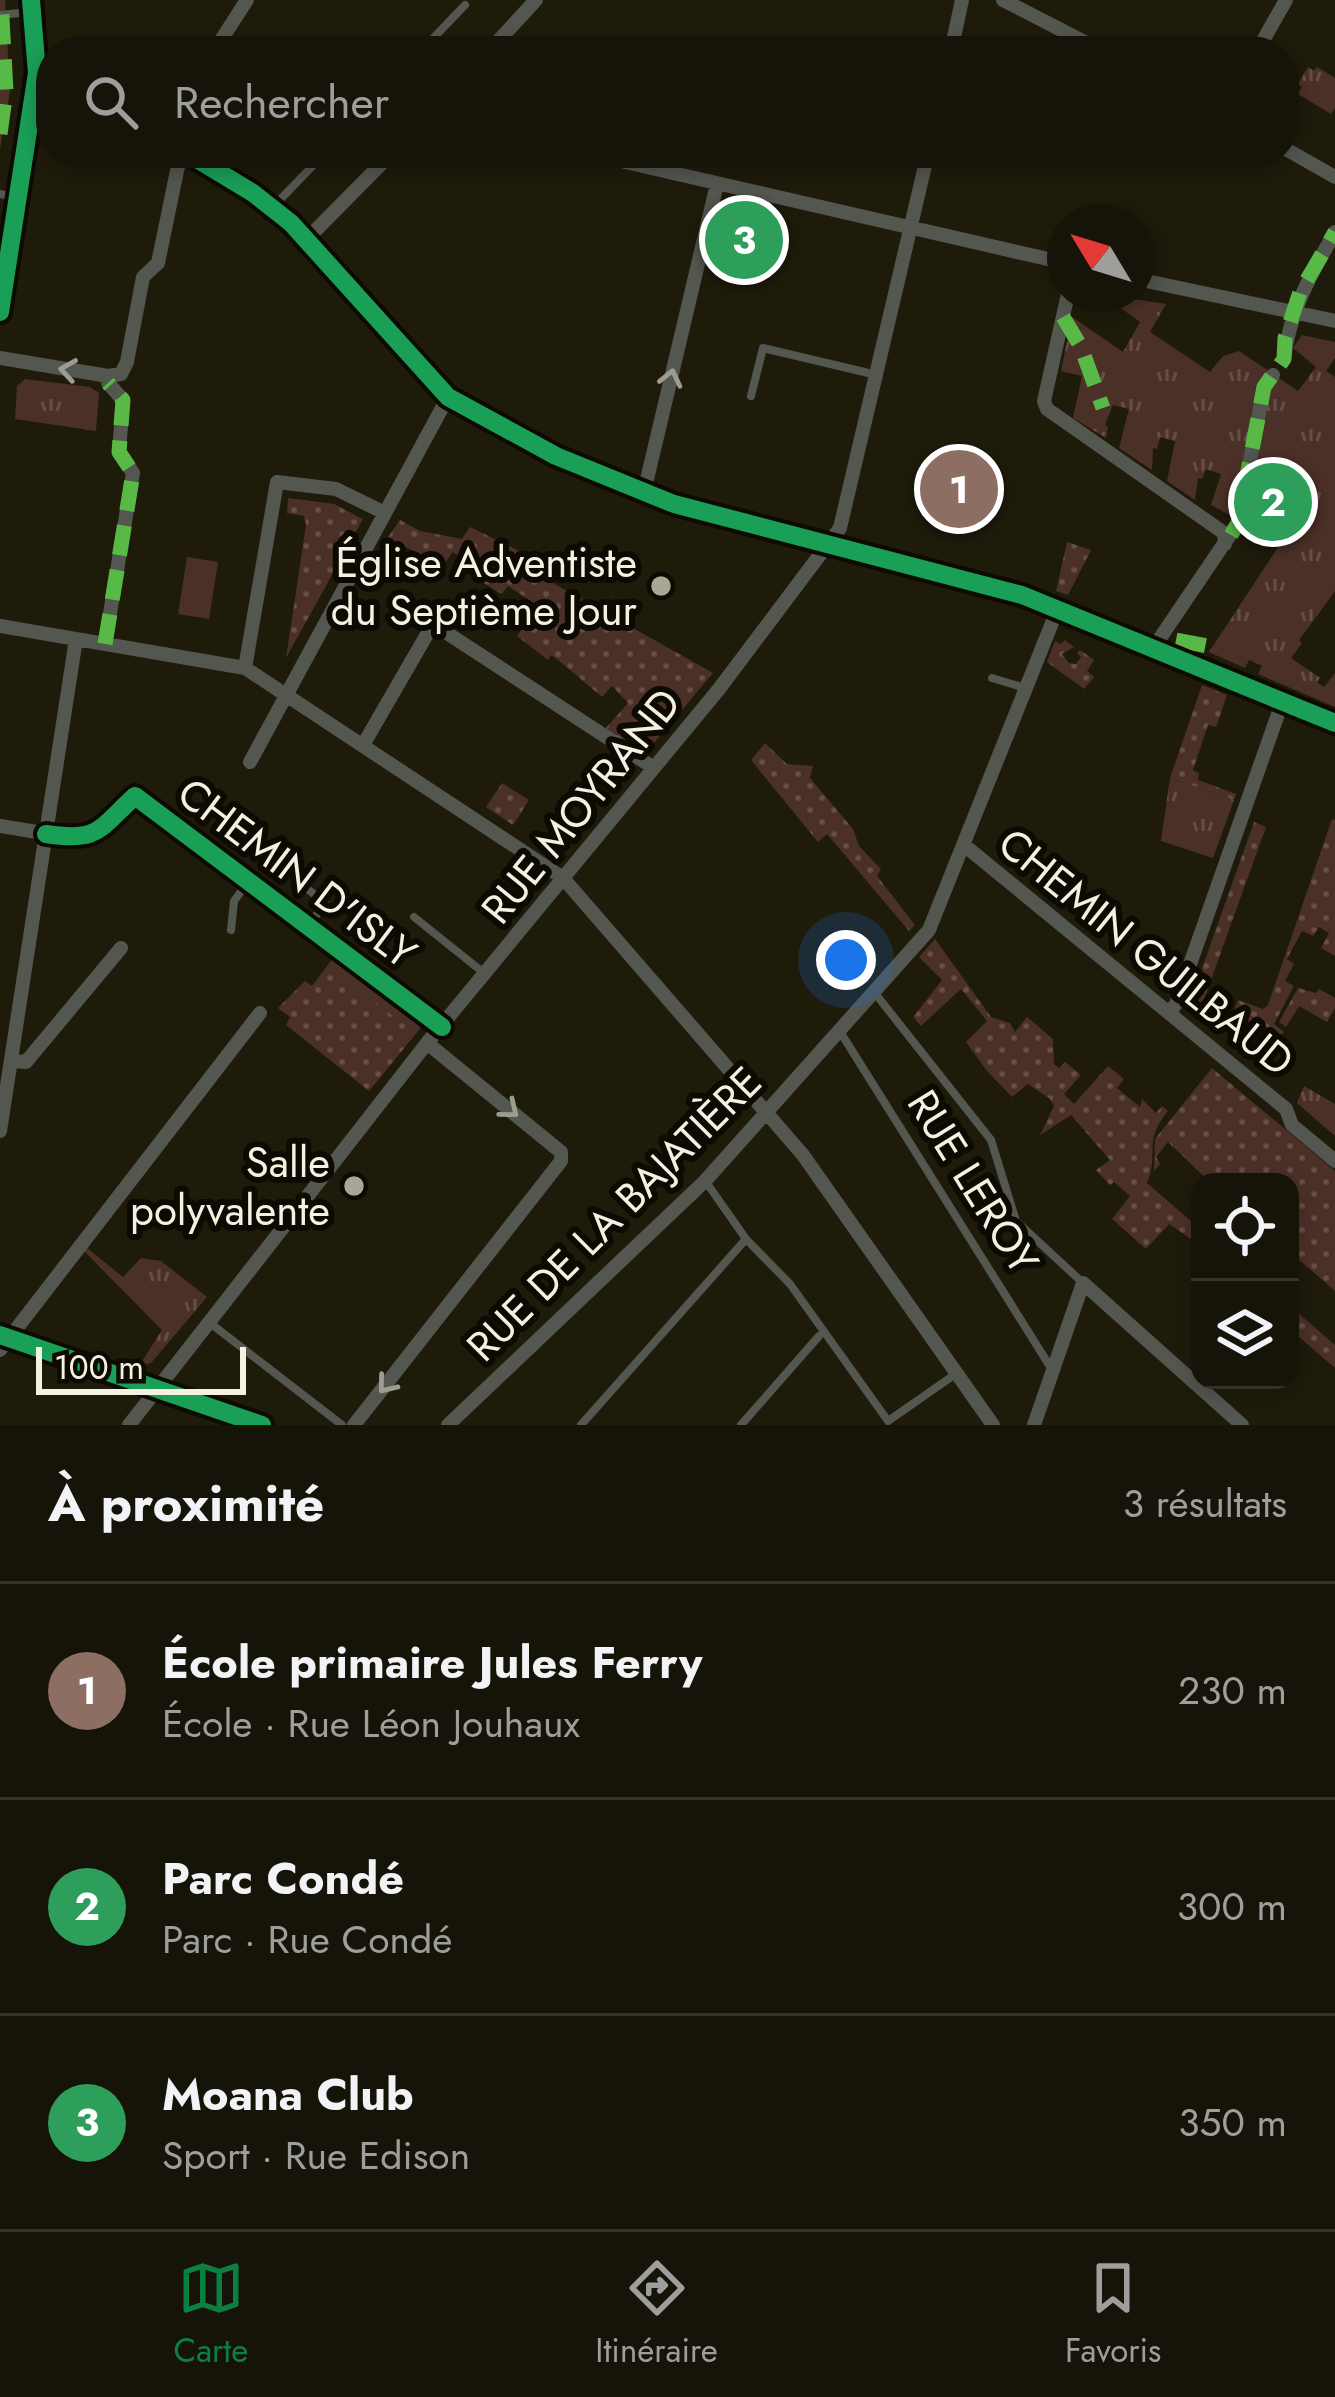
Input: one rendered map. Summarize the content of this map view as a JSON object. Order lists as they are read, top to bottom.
{
  "streets": {
    "street": [
      "RUE MOYRAND",
      "CHEMIN D'ISLY",
      "CHEMIN GUILBAUD",
      "RUE LEROY",
      "RUE DE LA BAJATIÈRE"
    ]
  },
  "crossings": [
    ["RUE MOYRAND", "CHEMIN D'ISLY"],
    ["CHEMIN GUILBAUD", "RUE DE LA BAJATIÈRE"],
    ["RUE LEROY", "RUE DE LA BAJATIÈRE"]
  ],
  "places": ["Église Adventiste du Septième Jour", "Salle polyvalente"],
  "scale_bar": "100 m",
  "north": "top left",
  "page": {
    "search": "Rechercher",
    "pins": ["3", "1", "2"],
    "scale": "100 m",
    "heading": ["À proximité", "3 résultats"],
    "list": [
      {
        "mark": "1",
        "name": "École primaire Jules Ferry",
        "note": "École · Rue Léon Jouhaux",
        "value": "230 m"
      },
      {
        "mark": "2",
        "name": "Parc Condé",
        "note": "Parc · Rue Condé",
        "value": "300 m"
      },
      {
        "mark": "3",
        "name": "Moana Club",
        "note": "Sport · Rue Edison",
        "value": "350 m"
      }
    ],
    "nav": ["Carte", "Itinéraire", "Favoris"]
  }
}
